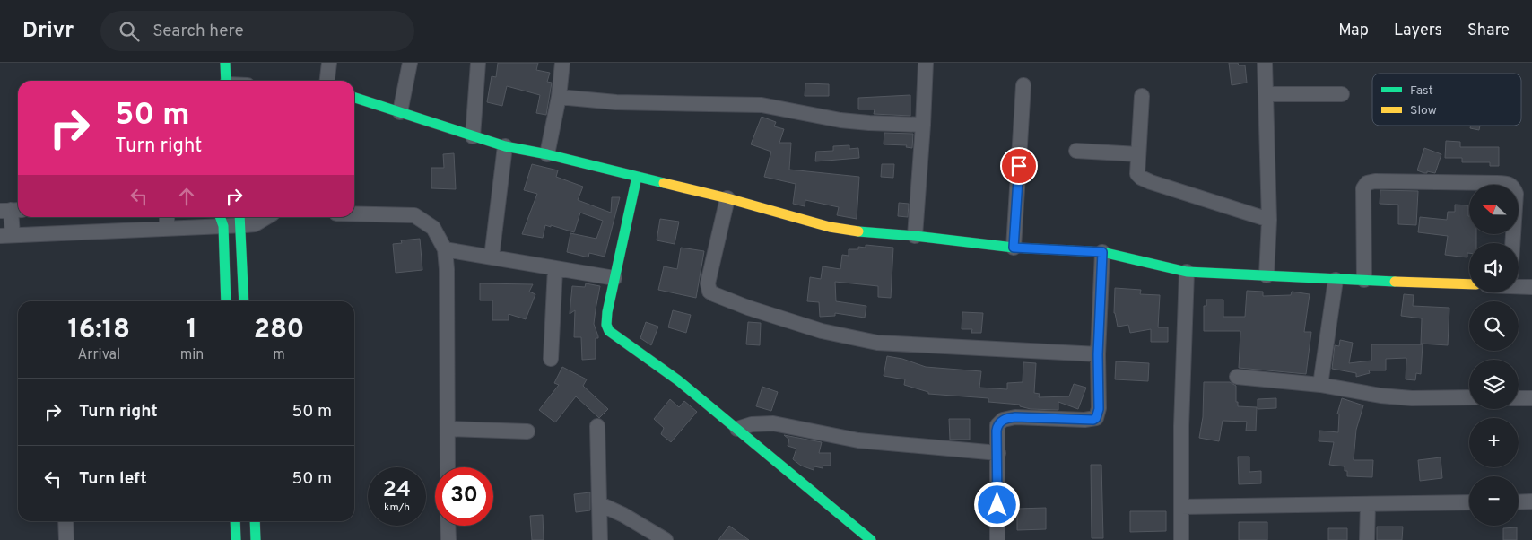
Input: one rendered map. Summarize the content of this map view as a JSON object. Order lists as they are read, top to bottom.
{
  "legend": ["Fast", "Slow"],
  "north": "left",
  "page": {
    "header": "Drivr",
    "search": "Search here",
    "nav": ["Map", "Layers", "Share"],
    "turn": ["50 m", "Turn right"],
    "map_buttons": ["+", "−"],
    "eta": [
      "16:18",
      "Arrival",
      "1",
      "min",
      "280",
      "m"
    ],
    "list": [
      {
        "name": "Turn right",
        "value": "50 m"
      },
      {
        "name": "Turn left",
        "value": "50 m"
      }
    ],
    "speed": "24 km/h",
    "limit": "30"
  }
}
